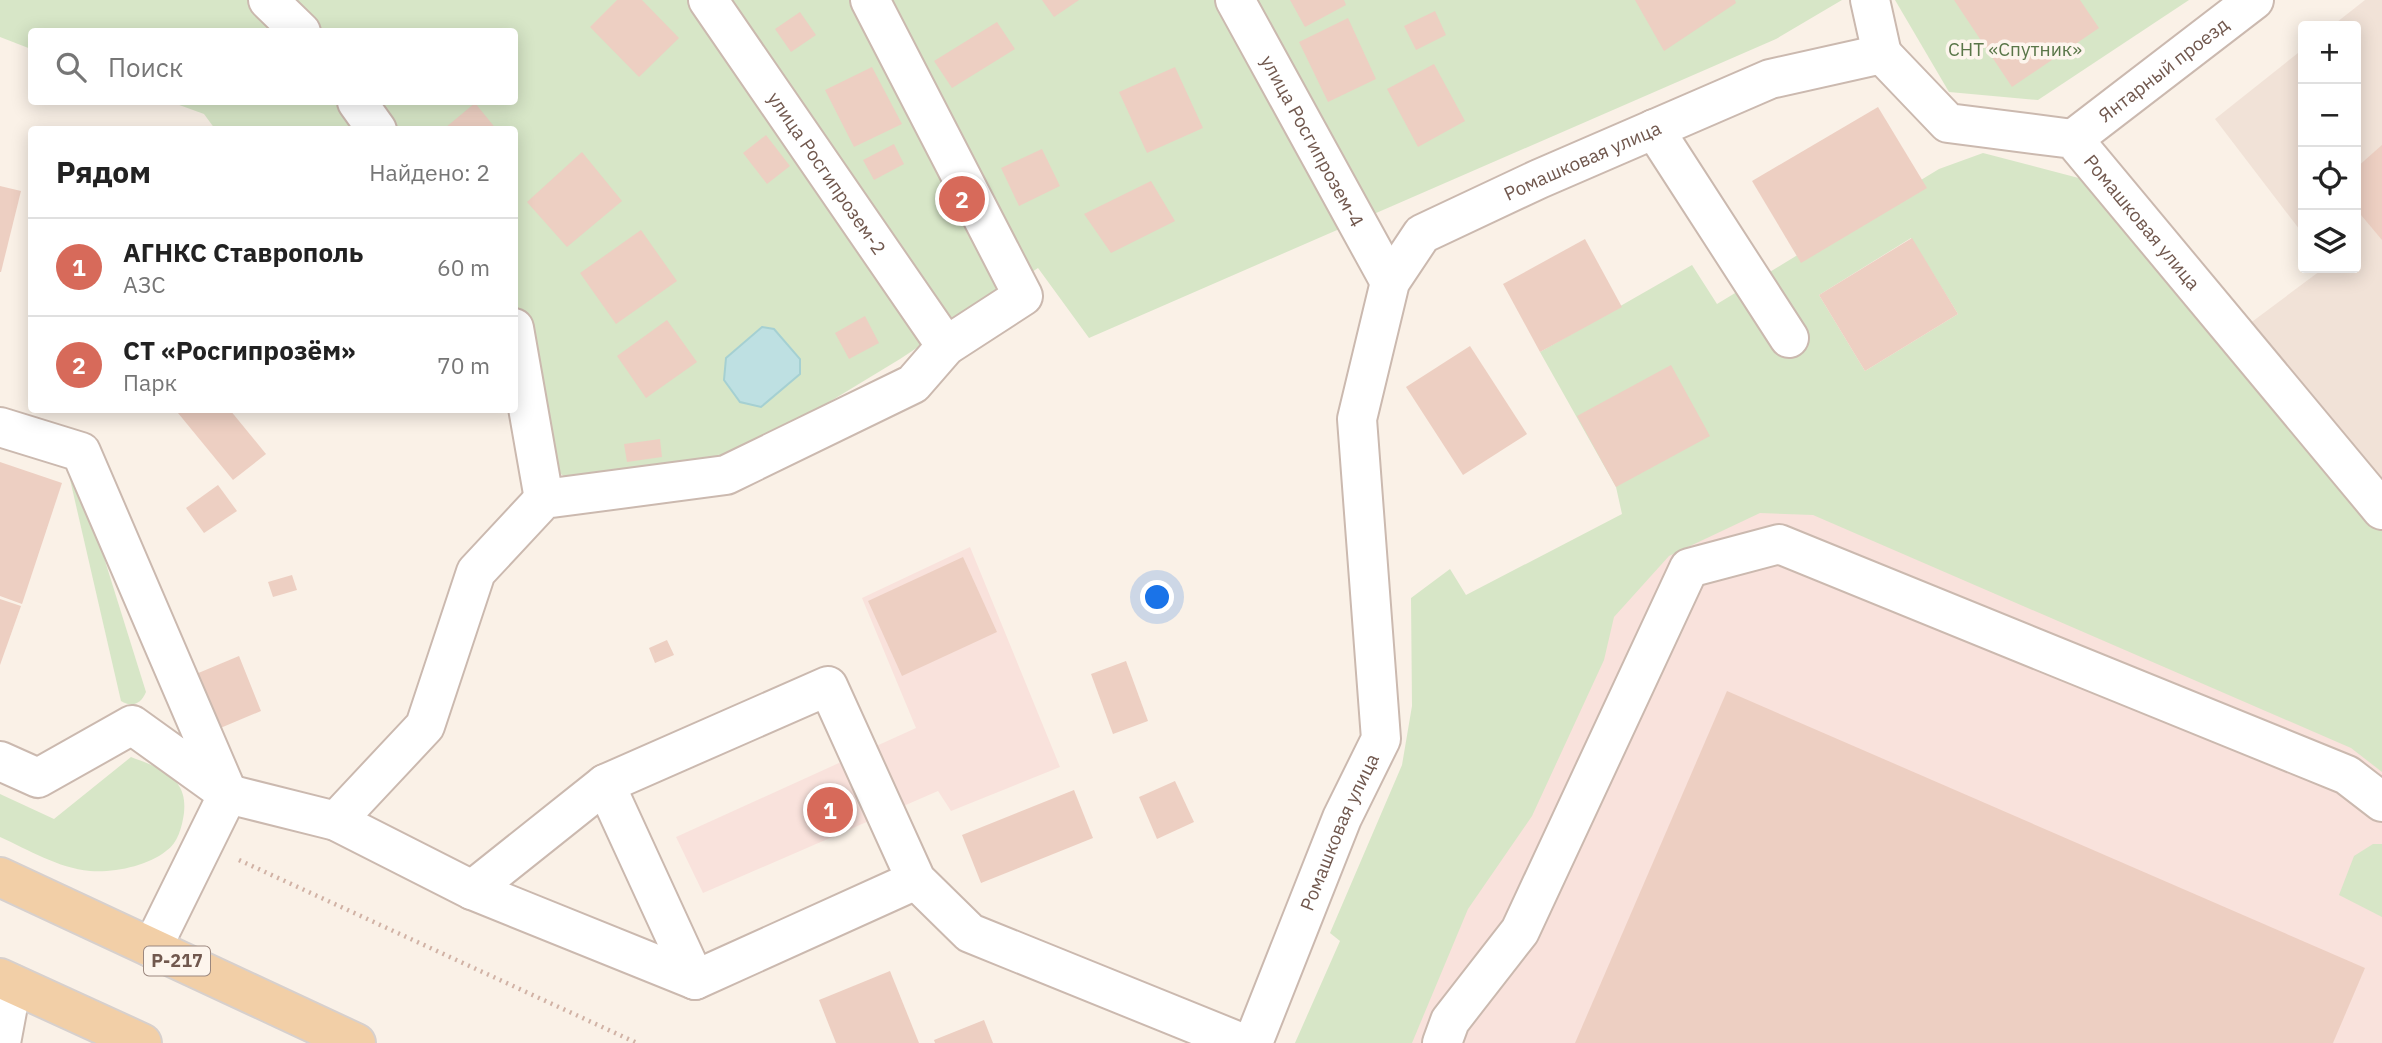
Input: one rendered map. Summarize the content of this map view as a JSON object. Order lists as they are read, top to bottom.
{
  "streets": {
    "main road": ["Р-217"],
    "street": [
      "Янтарный проезд",
      "улица Росгипрозем-4",
      "Ромашковая улица",
      "улица Росгипрозем-2"
    ]
  },
  "crossings": [
    ["Янтарный проезд", "Ромашковая улица"],
    ["улица Росгипрозем-4", "Ромашковая улица"]
  ],
  "parks": ["СНТ «Спутник»"],
  "page": {
    "map_buttons": ["+", "−"],
    "search": "Поиск",
    "heading": ["Рядом", "Найдено: 2"],
    "pins": ["2", "1"],
    "list": [
      {
        "mark": "1",
        "name": "АГНКС Ставрополь",
        "note": "АЗС",
        "value": "60 m"
      },
      {
        "mark": "2",
        "name": "СТ «Росгипрозём»",
        "note": "Парк",
        "value": "70 m"
      }
    ]
  }
}
